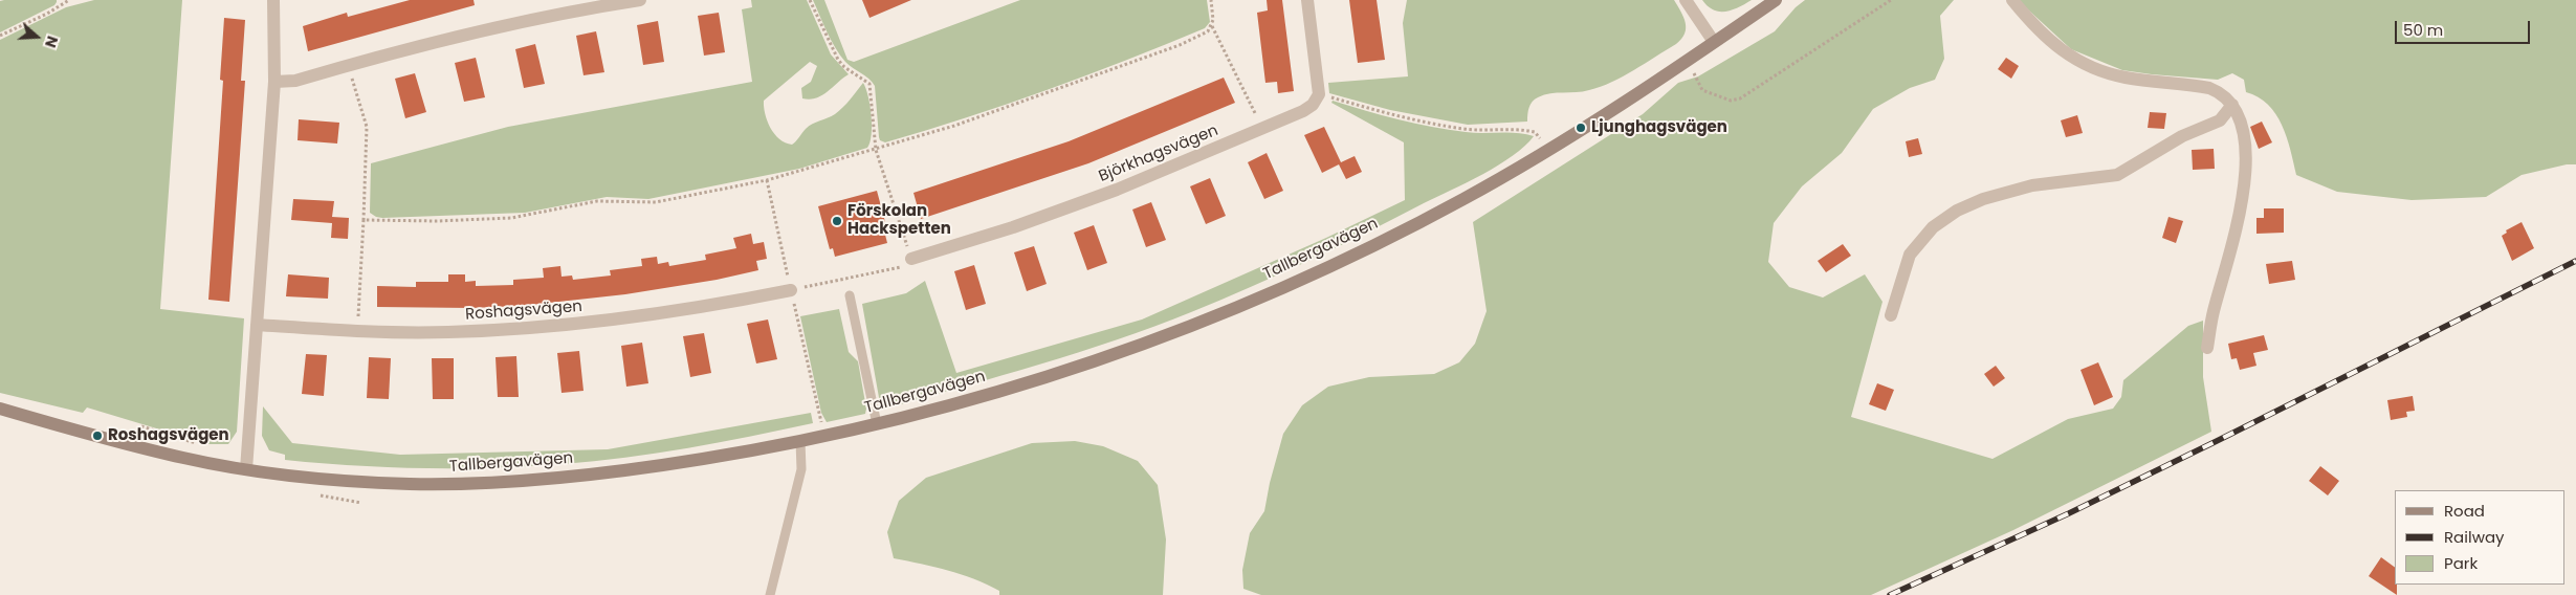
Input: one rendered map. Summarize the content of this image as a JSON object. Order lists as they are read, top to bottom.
{
  "streets": {
    "street": ["Björkhagsvägen", "Tallbergavägen", "Roshagsvägen"]
  },
  "places": ["Ljunghagsvägen", "Förskolan Hackspetten", "Roshagsvägen"],
  "legend": ["Road", "Railway", "Park"],
  "scale_bar": "50 m",
  "north": "right"
}
